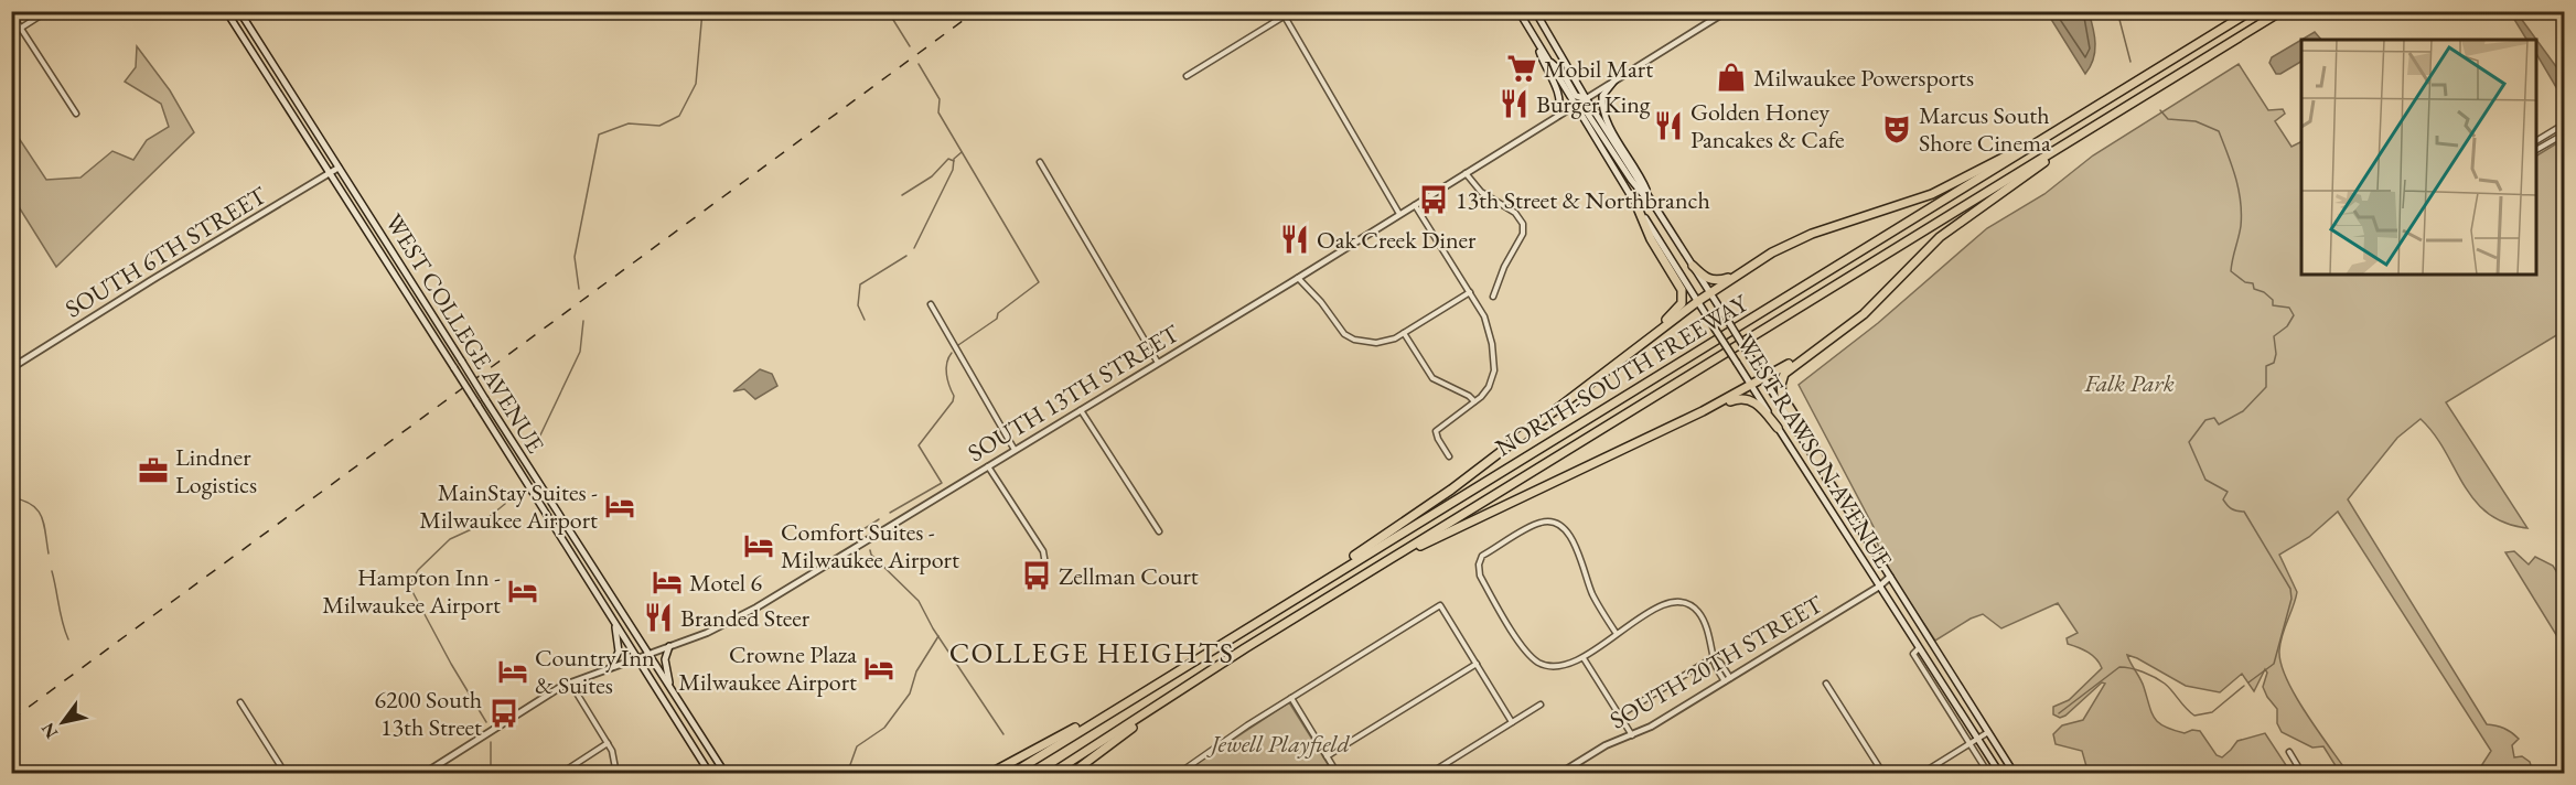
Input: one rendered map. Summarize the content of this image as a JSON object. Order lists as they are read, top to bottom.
{
  "streets": {
    "highway": ["NORTH-SOUTH FREEWAY"],
    "main road": ["WEST COLLEGE AVENUE", "WEST RAWSON AVENUE"],
    "street": ["SOUTH 6TH STREET", "SOUTH 13TH STREET", "SOUTH 20TH STREET"]
  },
  "crossings": [
    ["SOUTH 6TH STREET", "WEST COLLEGE AVENUE"],
    ["WEST COLLEGE AVENUE", "SOUTH 13TH STREET"],
    ["SOUTH 13TH STREET", "WEST RAWSON AVENUE"],
    ["WEST RAWSON AVENUE", "SOUTH 20TH STREET"]
  ],
  "districts": ["COLLEGE HEIGHTS"],
  "parks": ["Falk Park", "Jewell Playfield"],
  "places": {
    "supermarket": ["Mobil Mart"],
    "shop": ["Milwaukee Powersports"],
    "restaurant": [
      "Burger King",
      "Golden Honey Pancakes & Cafe",
      "Oak Creek Diner",
      "Branded Steer"
    ],
    "theatre": ["Marcus South Shore Cinema"],
    "bus stop": ["13th Street & Northbranch", "Zellman Court", "6200 South 13th Street"],
    "office": ["Lindner Logistics"],
    "hotel": [
      "MainStay Suites - Milwaukee Airport",
      "Comfort Suites - Milwaukee Airport",
      "Motel 6",
      "Hampton Inn - Milwaukee Airport",
      "Crowne Plaza Milwaukee Airport",
      "Country Inn & Suites"
    ]
  },
  "north": "bottom left"
}
